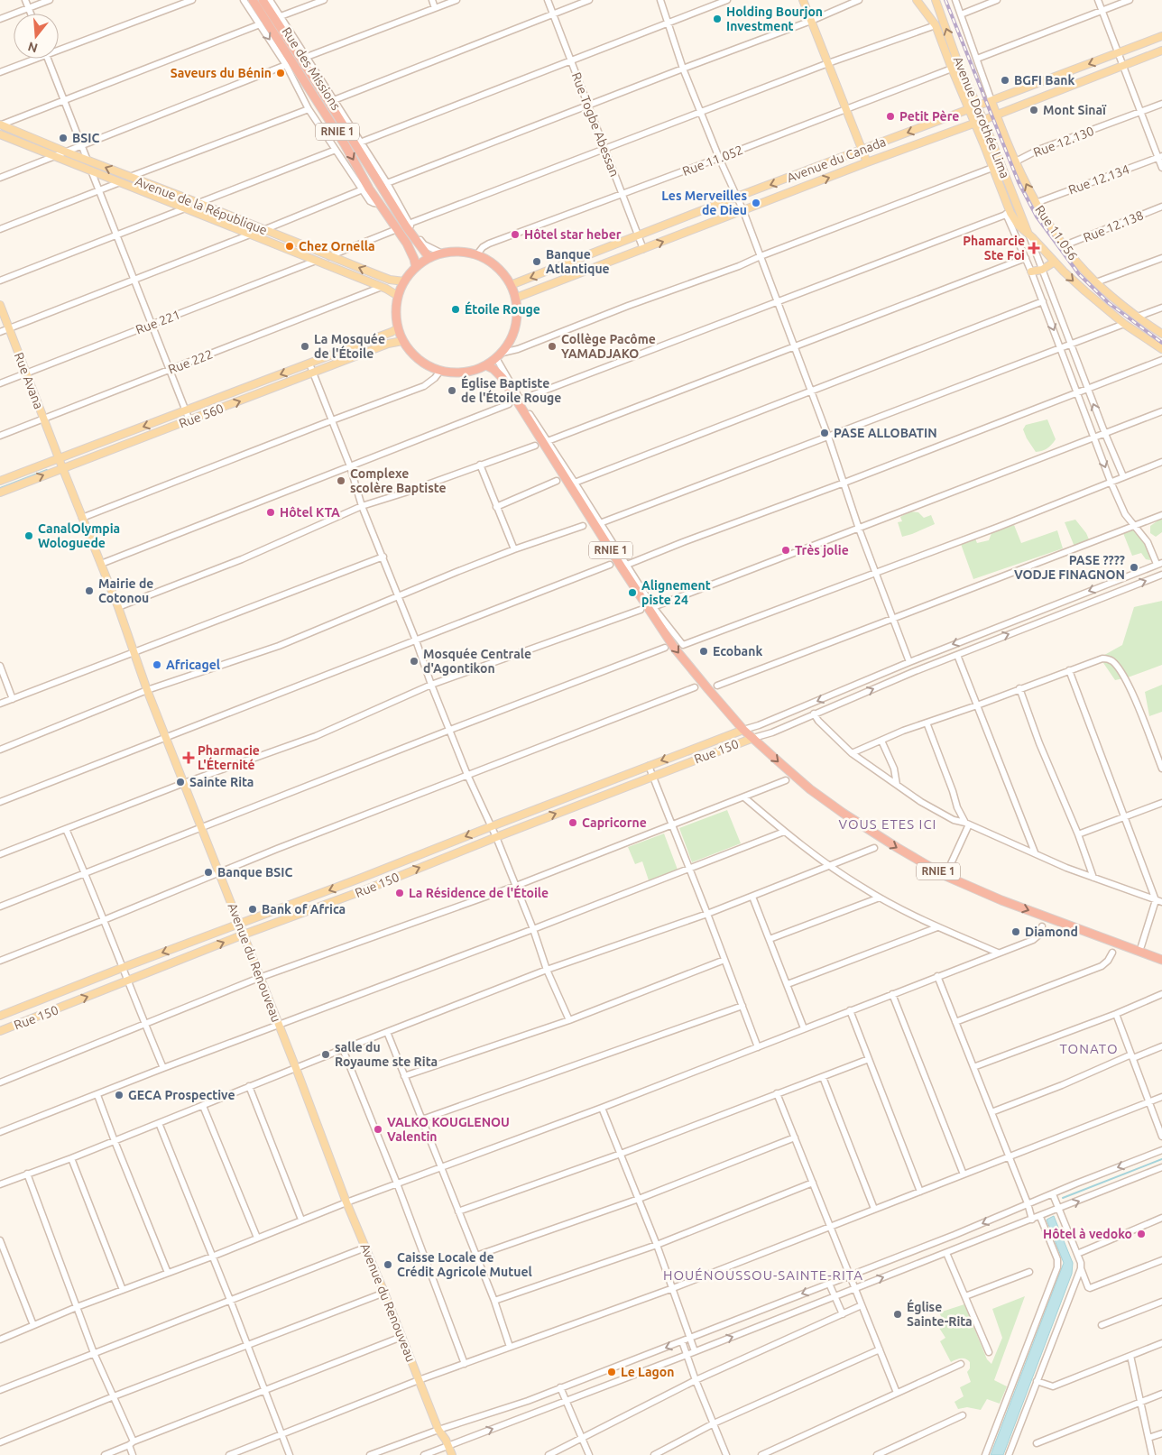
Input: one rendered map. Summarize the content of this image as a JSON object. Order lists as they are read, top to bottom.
{
  "streets": {
    "highway": ["Rue des Missions", "RNIE 1"],
    "main road": [
      "Avenue Dorothée Lima",
      "Avenue du Canada",
      "Avenue de la République",
      "Rue 11.056",
      "Rue Avana",
      "Rue 560",
      "Rue 150",
      "Avenue du Renouveau"
    ],
    "street": [
      "Rue Togbe Abessan",
      "Rue 12.130",
      "Rue 11.052",
      "Rue 12.134",
      "Rue 12.138",
      "Rue 221",
      "Rue 222"
    ]
  },
  "crossings": [
    ["Rue des Missions", "RNIE 1"],
    ["Rue des Missions", "Avenue du Canada"],
    ["Rue des Missions", "Rue 11.052"],
    ["Rue des Missions", "Avenue de la République"],
    ["Rue des Missions", "Rue 560"],
    ["Avenue Dorothée Lima", "Avenue du Canada"],
    ["Avenue Dorothée Lima", "Rue 11.052"],
    ["Rue Togbe Abessan", "Avenue du Canada"],
    ["Rue Togbe Abessan", "Rue 11.052"],
    ["RNIE 1", "Avenue du Canada"],
    ["RNIE 1", "Rue 11.052"],
    ["RNIE 1", "Avenue de la République"],
    ["RNIE 1", "Rue 560"],
    ["RNIE 1", "Rue 150"],
    ["Rue 12.130", "Rue 11.056"],
    ["Avenue du Canada", "Rue 11.052"],
    ["Avenue du Canada", "Avenue de la République"],
    ["Avenue du Canada", "Rue 11.056"],
    ["Avenue du Canada", "Rue 560"],
    ["Rue 11.052", "Avenue de la République"],
    ["Rue 11.052", "Rue 560"],
    ["Rue 12.134", "Rue 11.056"],
    ["Avenue de la République", "Rue 221"],
    ["Avenue de la République", "Rue 222"],
    ["Avenue de la République", "Rue 560"],
    ["Rue 12.138", "Rue 11.056"],
    ["Rue 221", "Rue Avana"],
    ["Rue 222", "Rue Avana"],
    ["Rue Avana", "Rue 560"],
    ["Rue Avana", "Avenue du Renouveau"],
    ["Rue 560", "Avenue du Renouveau"],
    ["Rue 150", "Avenue du Renouveau"]
  ],
  "districts": ["VOUS ETES ICI", "TONATO", "HOUÉNOUSSOU-SAINTE-RITA"],
  "places": {
    "other": [
      "Holding Bourjon Investment",
      "Saveurs du Bénin",
      "BGFI Bank",
      "Mont Sinaï",
      "Petit Père",
      "BSIC",
      "Les Merveilles de Dieu",
      "Hôtel star heber",
      "Chez Ornella",
      "Banque Atlantique",
      "Étoile Rouge",
      "La Mosquée de l'Étoile",
      "Collège Pacôme YAMADJAKO",
      "Église Baptiste de l'Étoile Rouge",
      "PASE ALLOBATIN",
      "Complexe scolère Baptiste",
      "Hôtel KTA",
      "CanalOlympia Wologuede",
      "Très jolie",
      "PASE ???? VODJE FINAGNON",
      "Mairie de Cotonou",
      "Alignement piste 24",
      "Ecobank",
      "Mosquée Centrale d'Agontikon",
      "Africagel",
      "Sainte Rita",
      "Capricorne",
      "Banque BSIC",
      "La Résidence de l'Étoile",
      "Bank of Africa",
      "Diamond",
      "salle du Royaume ste Rita",
      "GECA Prospective",
      "VALKO KOUGLENOU Valentin",
      "Hôtel à vedoko",
      "Caisse Locale de Crédit Agricole Mutuel",
      "Église Sainte-Rita",
      "Le Lagon"
    ],
    "health": ["Phamarcie Ste Foi", "Pharmacie L'Éternité"]
  },
  "north": "bottom"
}
